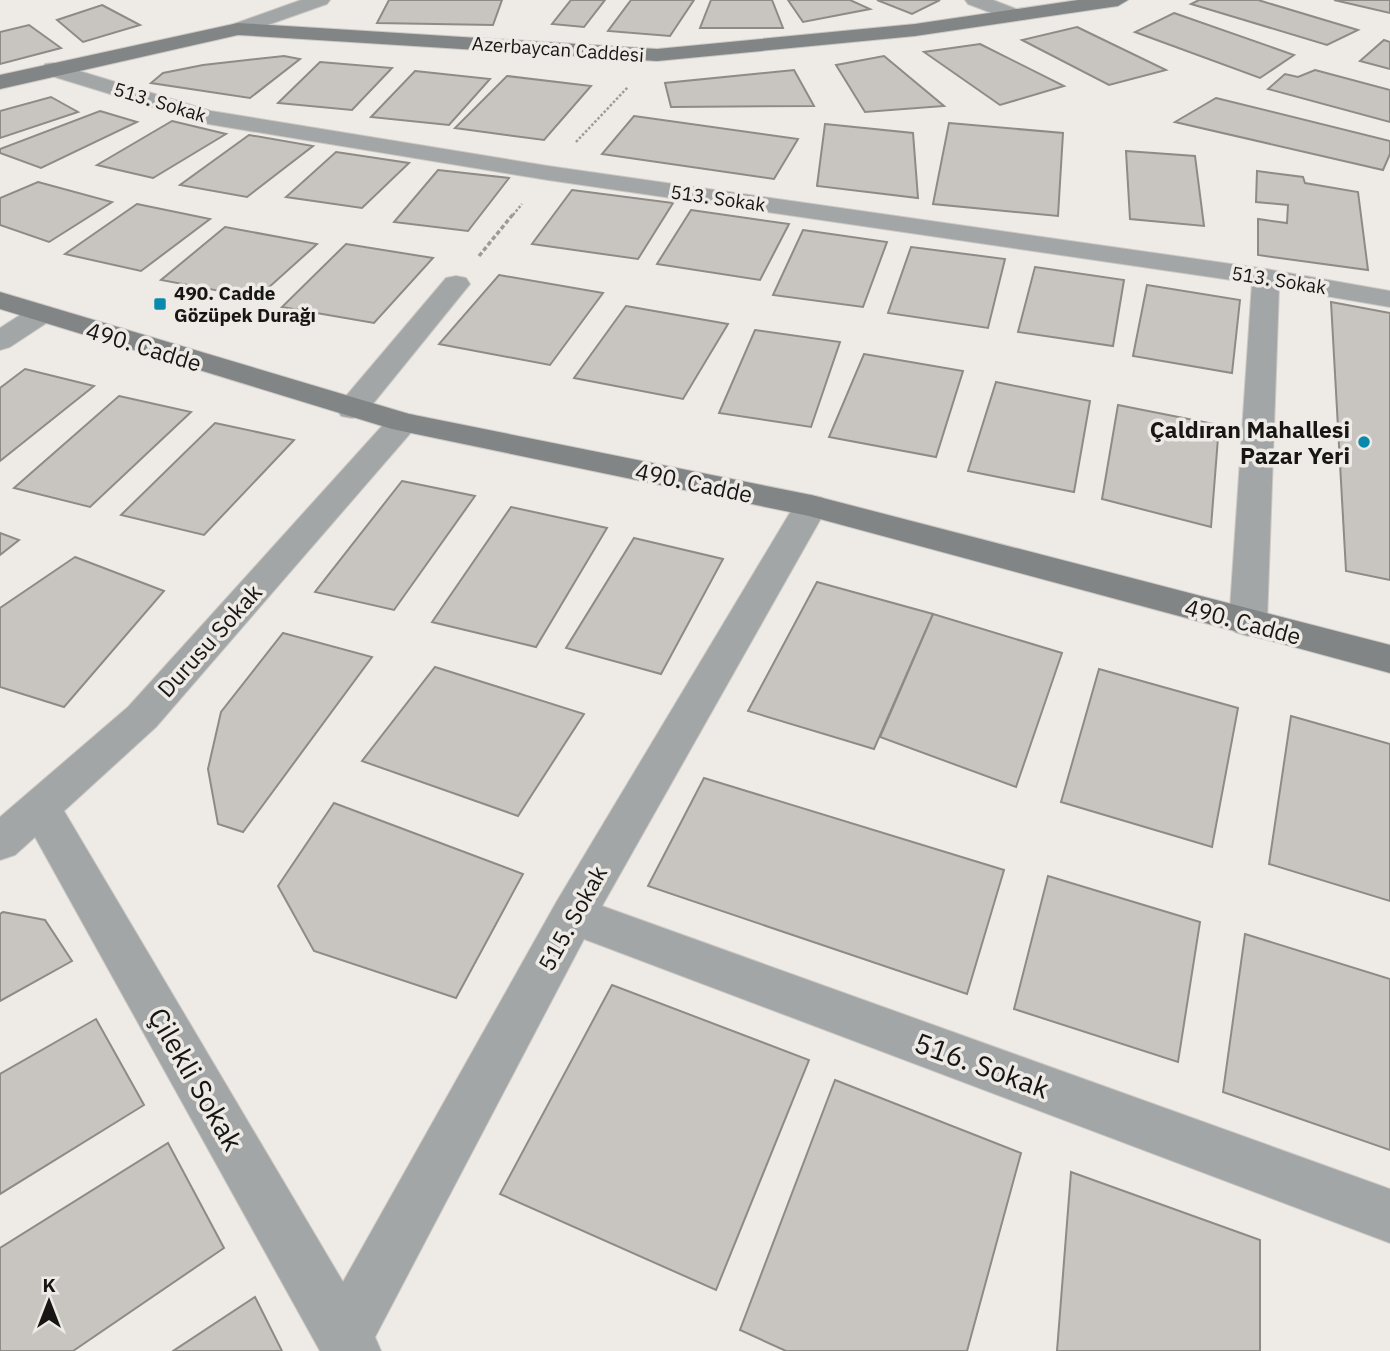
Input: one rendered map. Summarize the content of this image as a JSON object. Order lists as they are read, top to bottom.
{
  "streets": {
    "street": [
      "Azerbaycan Caddesi",
      "513. Sokak",
      "490. Cadde",
      "Durusu Sokak",
      "515. Sokak",
      "516. Sokak",
      "Çilekli Sokak"
    ]
  },
  "crossings": [
    ["Azerbaycan Caddesi", "513. Sokak"],
    ["490. Cadde", "Durusu Sokak"],
    ["490. Cadde", "515. Sokak"],
    ["Durusu Sokak", "Çilekli Sokak"],
    ["515. Sokak", "516. Sokak"],
    ["515. Sokak", "Çilekli Sokak"]
  ],
  "places": {
    "transit": ["490. Cadde Gözüpek Durağı"],
    "other": ["Çaldıran Mahallesi Pazar Yeri"]
  },
  "north": "top"
}
